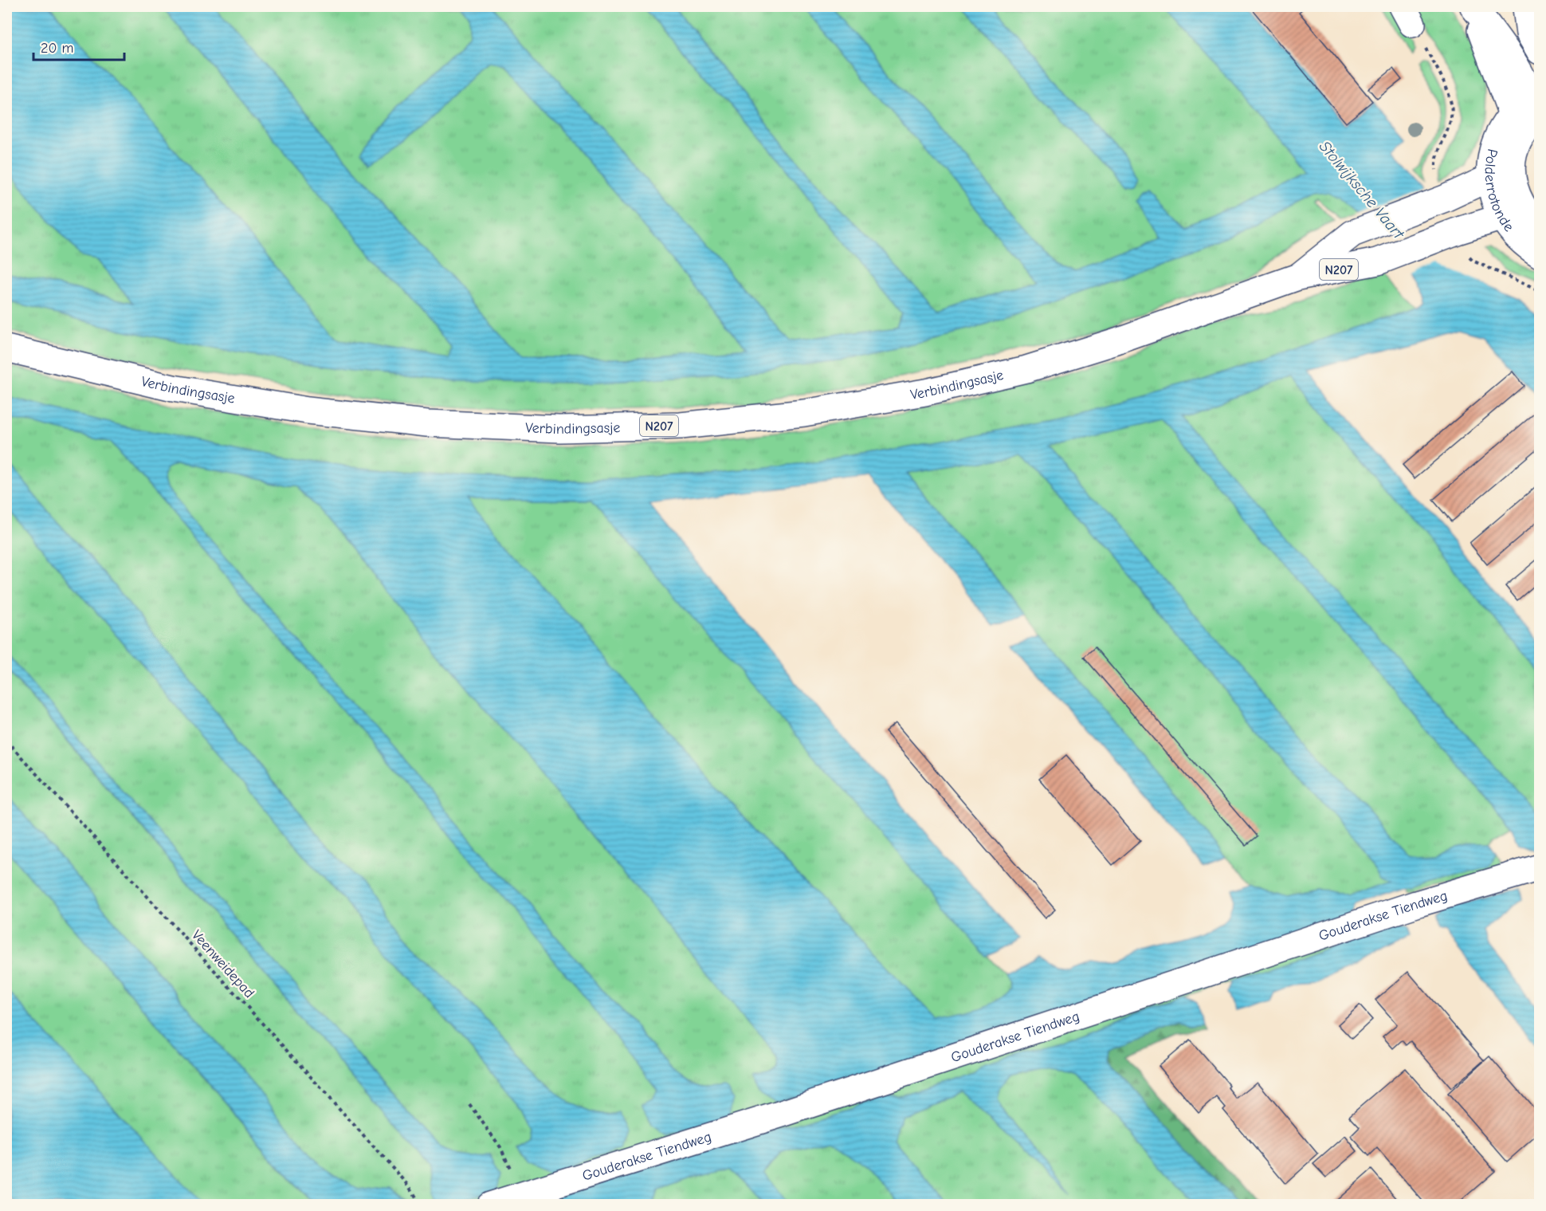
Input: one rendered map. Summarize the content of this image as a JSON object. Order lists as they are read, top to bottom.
{
  "streets": {
    "main road": [
      "Polderrotonde",
      "N207",
      "Verbindingsasje",
      "Gouderakse Tiendweg"
    ],
    "path": ["Veenweidepad"]
  },
  "crossings": [
    ["Polderrotonde", "Verbindingsasje"]
  ],
  "water": ["Stolwijksche Vaart"],
  "scale_bar": "20 m"
}
